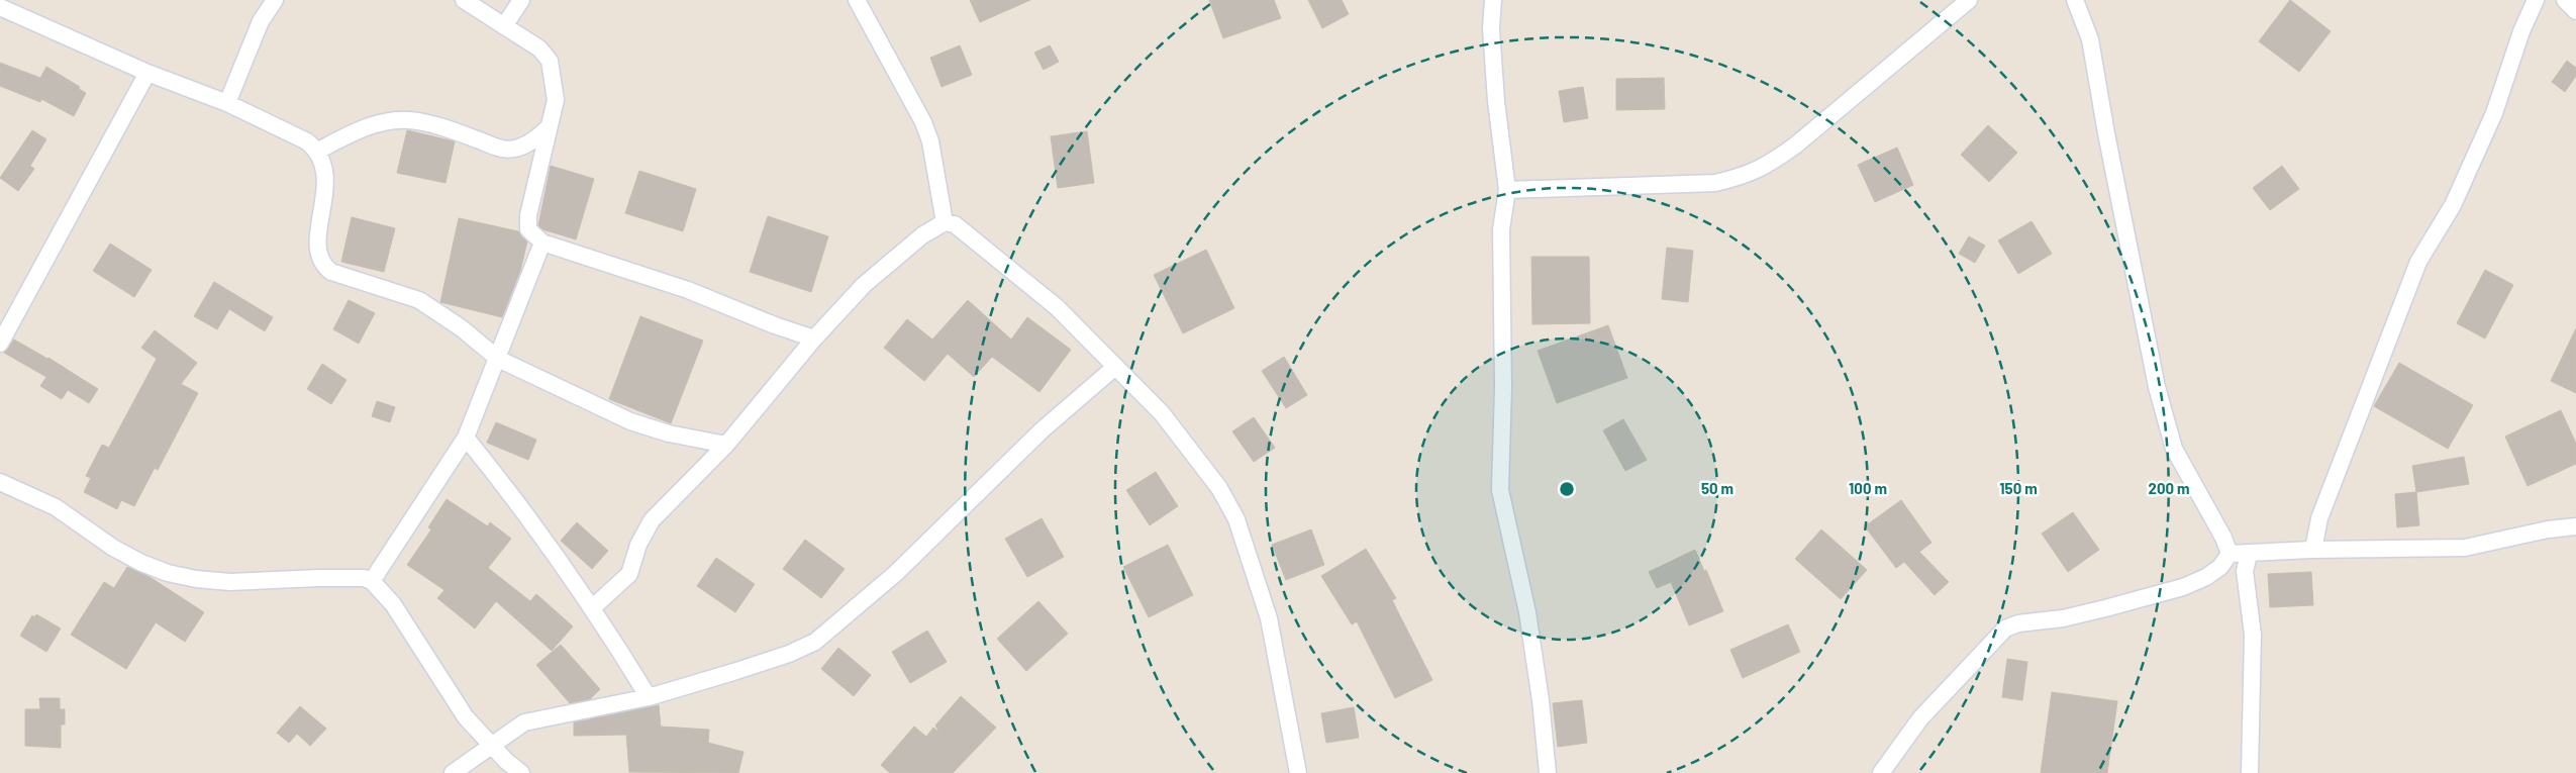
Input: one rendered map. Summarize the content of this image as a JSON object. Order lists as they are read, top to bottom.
{
  "rings": [
    "50 m",
    "100 m",
    "150 m",
    "200 m"
  ]
}
